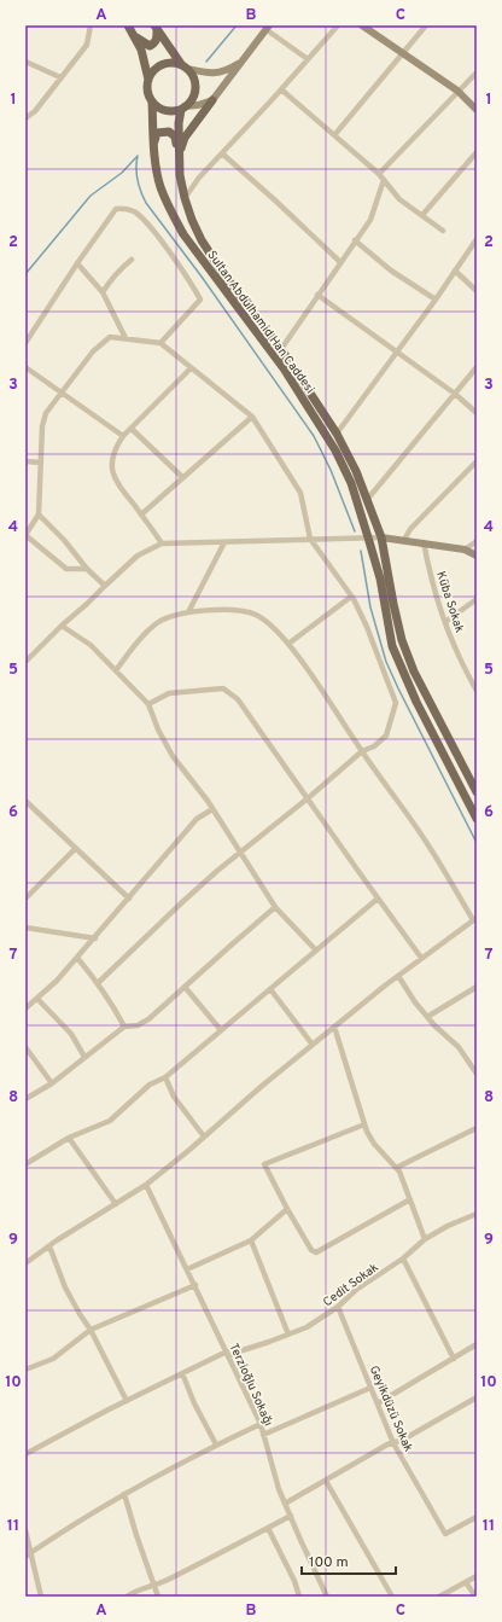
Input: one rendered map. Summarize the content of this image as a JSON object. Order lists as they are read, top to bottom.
{
  "streets": {
    "main road": ["Sultan Abdülhamid Han Caddesi"],
    "street": [
      "Küba Sokak",
      "Cedit Sokak",
      "Terzioğlu Sokağı",
      "Geyikdüzü Sokak"
    ]
  },
  "crossings": [
    ["Cedit Sokak", "Terzioğlu Sokağı"],
    ["Cedit Sokak", "Geyikdüzü Sokak"]
  ],
  "scale_bar": "100 m",
  "grid": {
    "columns": ["A", "B", "C"],
    "rows": [
      "1",
      "2",
      "3",
      "4",
      "5",
      "6",
      "7",
      "8",
      "9",
      "10",
      "11"
    ]
  }
}
